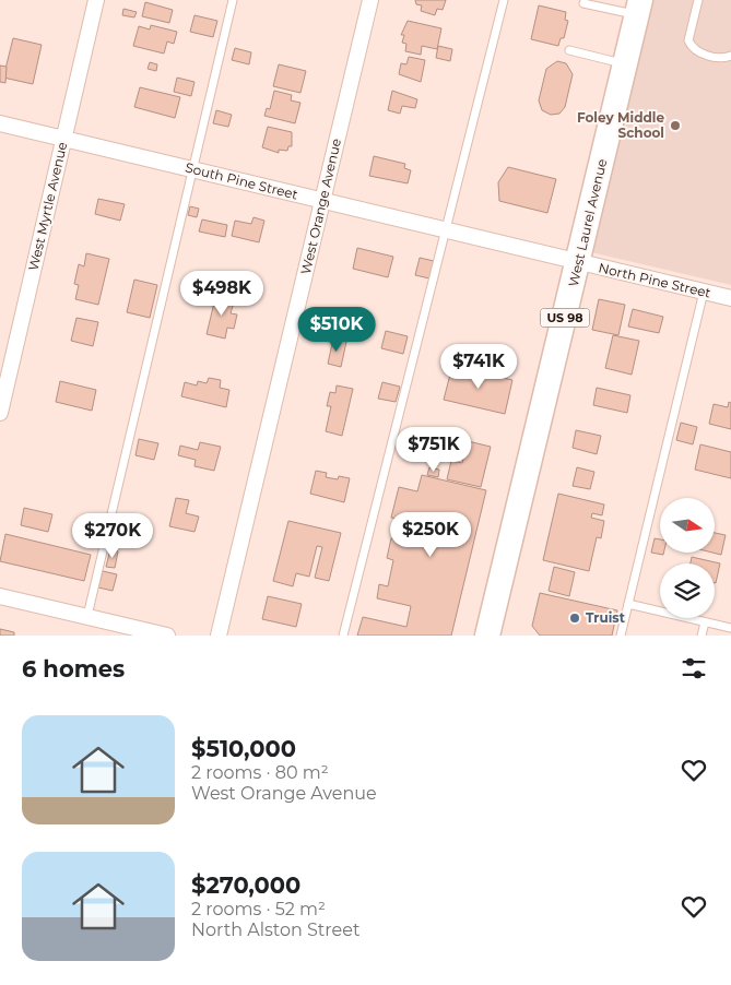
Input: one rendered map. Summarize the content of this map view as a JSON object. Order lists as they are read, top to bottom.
{
  "streets": {
    "main road": ["West Laurel Avenue", "US 98"],
    "street": [
      "South Pine Street",
      "West Myrtle Avenue",
      "West Orange Avenue",
      "North Pine Street"
    ]
  },
  "crossings": [
    ["South Pine Street", "West Myrtle Avenue"],
    ["South Pine Street", "West Orange Avenue"],
    ["South Pine Street", "West Laurel Avenue"],
    ["South Pine Street", "North Pine Street"],
    ["West Laurel Avenue", "North Pine Street"]
  ],
  "places": ["Foley Middle School", "Truist"],
  "north": "right",
  "page": {
    "price": [
      "$498K",
      "$510K",
      "$741K",
      "$751K",
      "$250K",
      "$270K"
    ],
    "heading": "6 homes",
    "list": [
      {
        "name": "$510,000",
        "note": "2 rooms · 80 m² · West Orange Avenue"
      },
      {
        "name": "$270,000",
        "note": "2 rooms · 52 m² · North Alston Street"
      }
    ]
  }
}
